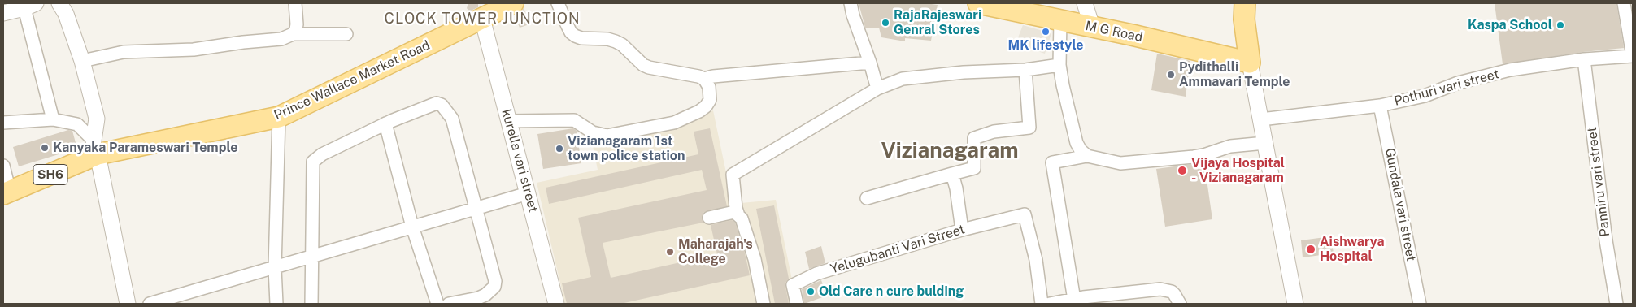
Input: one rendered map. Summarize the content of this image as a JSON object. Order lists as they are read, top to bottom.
{
  "streets": {
    "main road": ["M G Road", "Prince Wallace Market Road", "SH6"],
    "street": [
      "Pothuri vari street",
      "kurella vari street",
      "Panniru vari street",
      "Gundala vari street",
      "Yelugubanti Vari Street"
    ]
  },
  "crossings": [
    ["Prince Wallace Market Road", "kurella vari street"],
    ["Prince Wallace Market Road", "SH6"],
    ["Pothuri vari street", "Panniru vari street"],
    ["Pothuri vari street", "Gundala vari street"]
  ],
  "districts": ["CLOCK TOWER JUNCTION", "Vizianagaram"],
  "places": [
    "RajaRajeswari Genral Stores",
    "Kaspa School",
    "MK lifestyle",
    "Pydithalli Ammavari Temple",
    "Kanyaka Parameswari Temple",
    "Vizianagaram 1st town police station",
    "Vijaya Hospital - Vizianagaram",
    "Aishwarya Hospital",
    "Maharajah's College",
    "Old Care n cure bulding"
  ]
}
